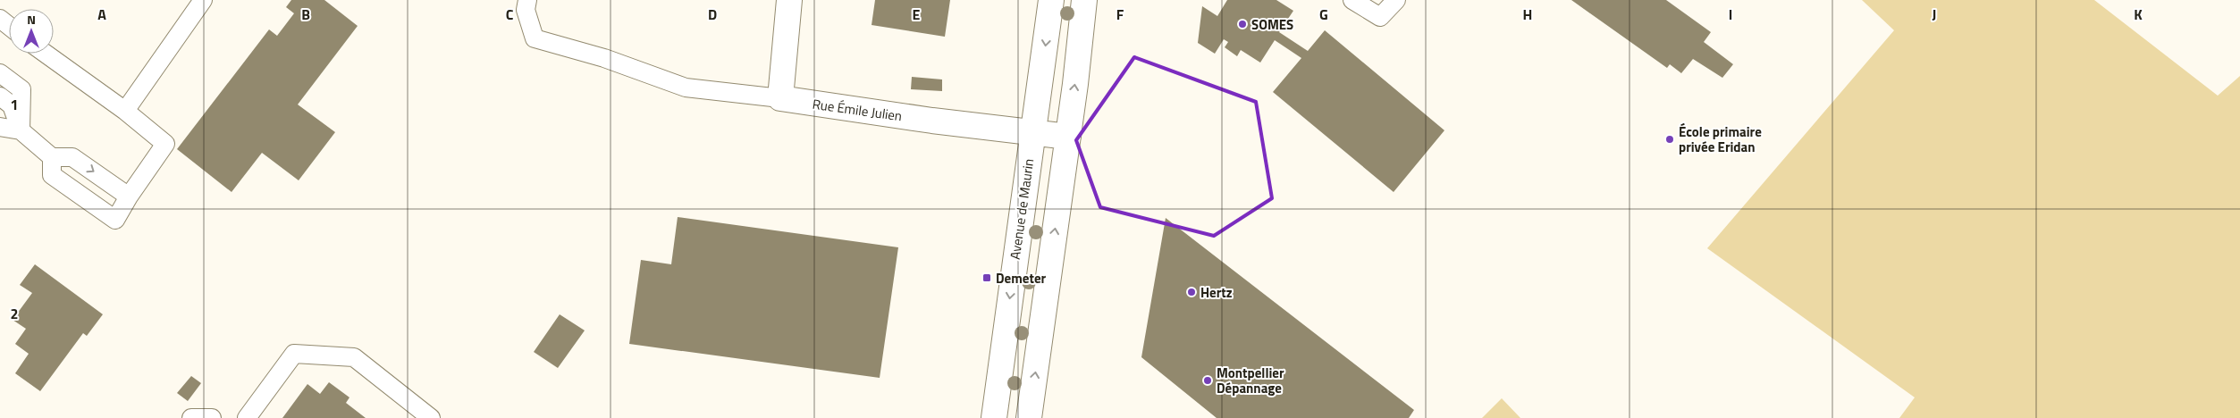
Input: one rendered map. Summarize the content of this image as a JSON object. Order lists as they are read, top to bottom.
{
  "streets": {
    "street": ["Rue Émile Julien", "Avenue de Maurin"]
  },
  "crossings": [
    ["Rue Émile Julien", "Avenue de Maurin"]
  ],
  "places": {
    "other": [
      "SOMES",
      "École primaire privée Eridan",
      "Hertz",
      "Montpellier Dépannage"
    ],
    "transit": ["Demeter"]
  },
  "north": "top",
  "grid": {
    "columns": [
      "A",
      "B",
      "C",
      "D",
      "E",
      "F",
      "G",
      "H",
      "I",
      "J",
      "K"
    ],
    "rows": ["1", "2"]
  }
}
